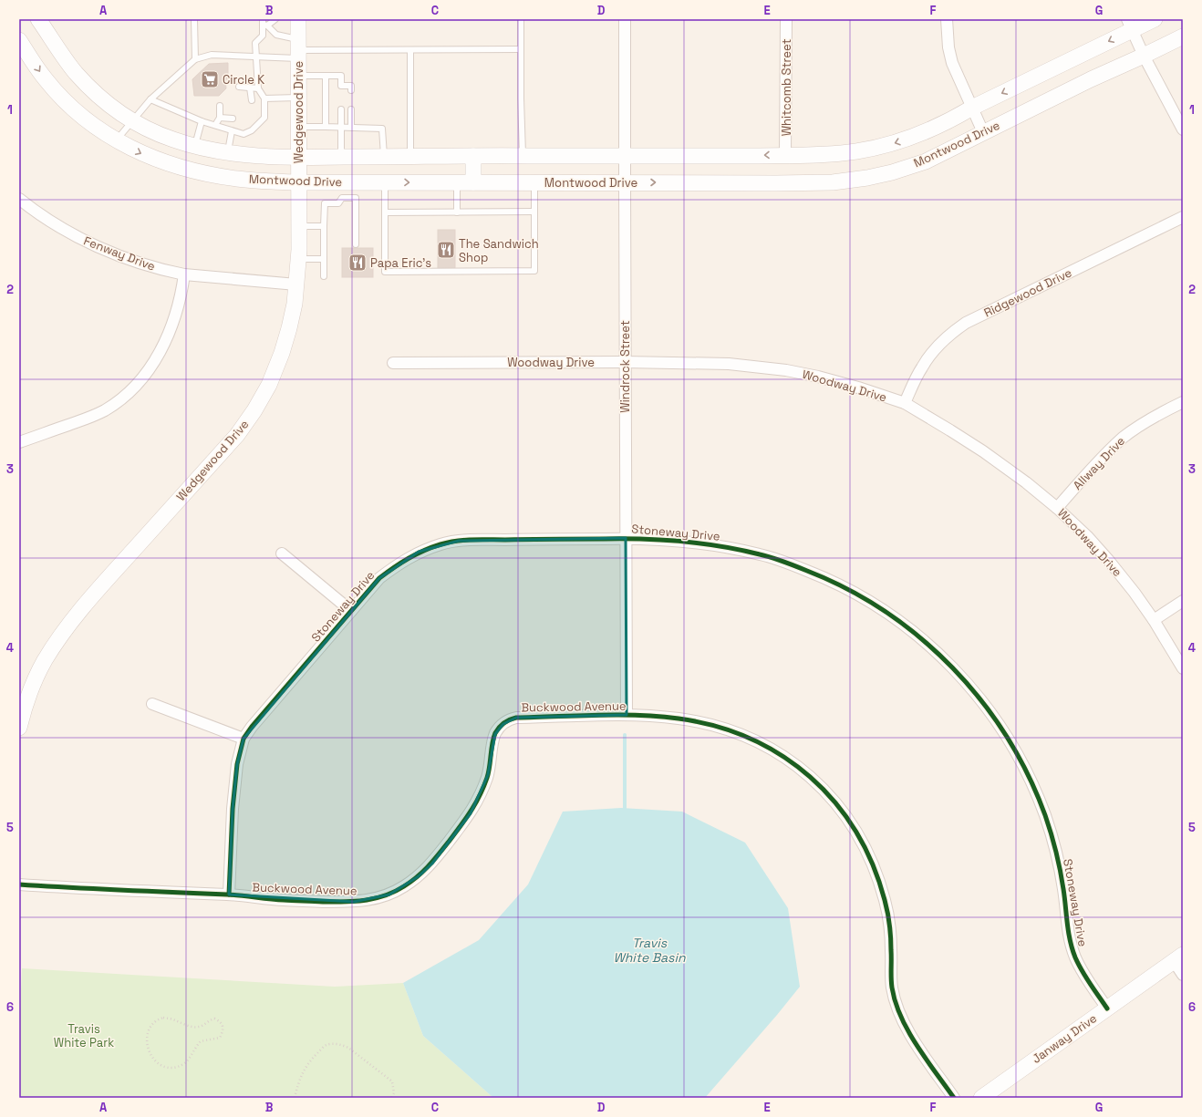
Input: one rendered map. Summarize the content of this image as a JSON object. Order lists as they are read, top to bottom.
{
  "streets": {
    "main road": ["Wedgewood Drive", "Montwood Drive", "Janway Drive"],
    "street": [
      "Whitcomb Street",
      "Fenway Drive",
      "Ridgewood Drive",
      "Woodway Drive",
      "Windrock Street",
      "Allway Drive",
      "Stoneway Drive",
      "Buckwood Avenue"
    ]
  },
  "crossings": [
    ["Whitcomb Street", "Montwood Drive"],
    ["Wedgewood Drive", "Montwood Drive"],
    ["Wedgewood Drive", "Fenway Drive"],
    ["Montwood Drive", "Windrock Street"],
    ["Ridgewood Drive", "Woodway Drive"],
    ["Woodway Drive", "Windrock Street"],
    ["Woodway Drive", "Allway Drive"],
    ["Windrock Street", "Stoneway Drive"],
    ["Windrock Street", "Buckwood Avenue"],
    ["Stoneway Drive", "Buckwood Avenue"],
    ["Stoneway Drive", "Janway Drive"]
  ],
  "water": ["Travis White Basin"],
  "parks": ["Travis White Park"],
  "places": {
    "supermarket": ["Circle K"],
    "restaurant": ["The Sandwich Shop", "Papa Eric's"]
  },
  "grid": {
    "columns": [
      "A",
      "B",
      "C",
      "D",
      "E",
      "F",
      "G"
    ],
    "rows": [
      "1",
      "2",
      "3",
      "4",
      "5",
      "6"
    ]
  }
}
